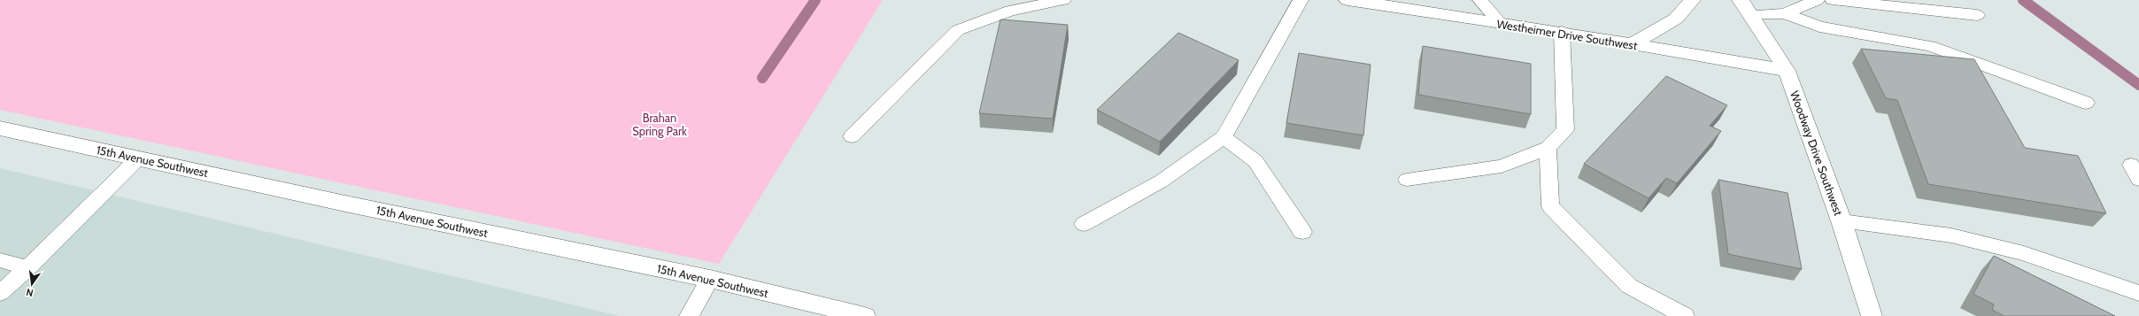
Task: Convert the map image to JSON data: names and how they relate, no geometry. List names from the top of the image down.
{
  "streets": {
    "street": ["Westheimer Drive Southwest", "Woodway Drive Southwest", "15th Avenue Southwest"]
  },
  "crossings": [
    ["Westheimer Drive Southwest", "Woodway Drive Southwest"]
  ],
  "parks": ["Brahan Spring Park"],
  "north": "bottom"
}
